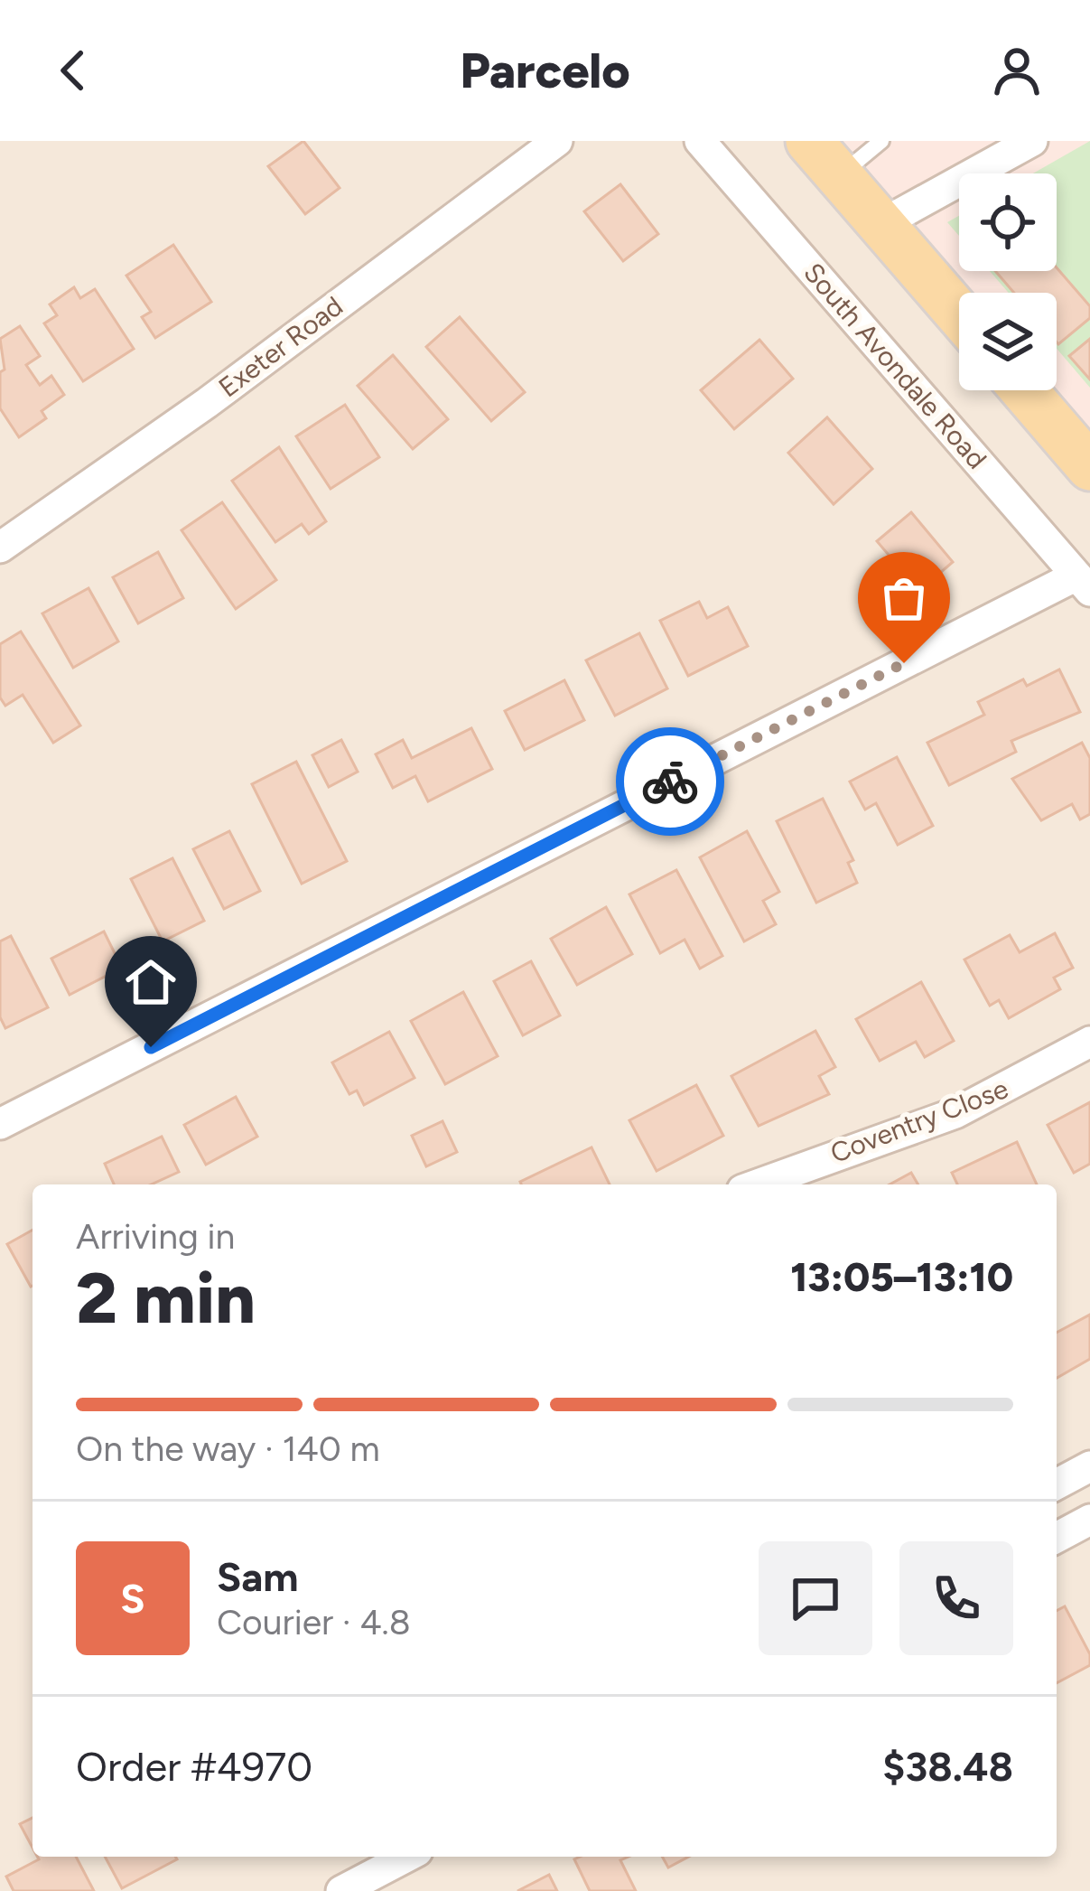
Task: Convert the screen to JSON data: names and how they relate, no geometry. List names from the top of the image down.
{
  "streets": {
    "street": ["Exeter Road", "South Avondale Road", "Coventry Close"]
  },
  "page": {
    "header": "Parcelo",
    "heading": ["2 min", "Arriving in", "13:05–13:10"],
    "panel": [
      "Sam",
      "Courier · 4.8",
      "Order #4970",
      "$38.48"
    ],
    "bar": "On the way · 140 m",
    "round": "S"
  }
}
